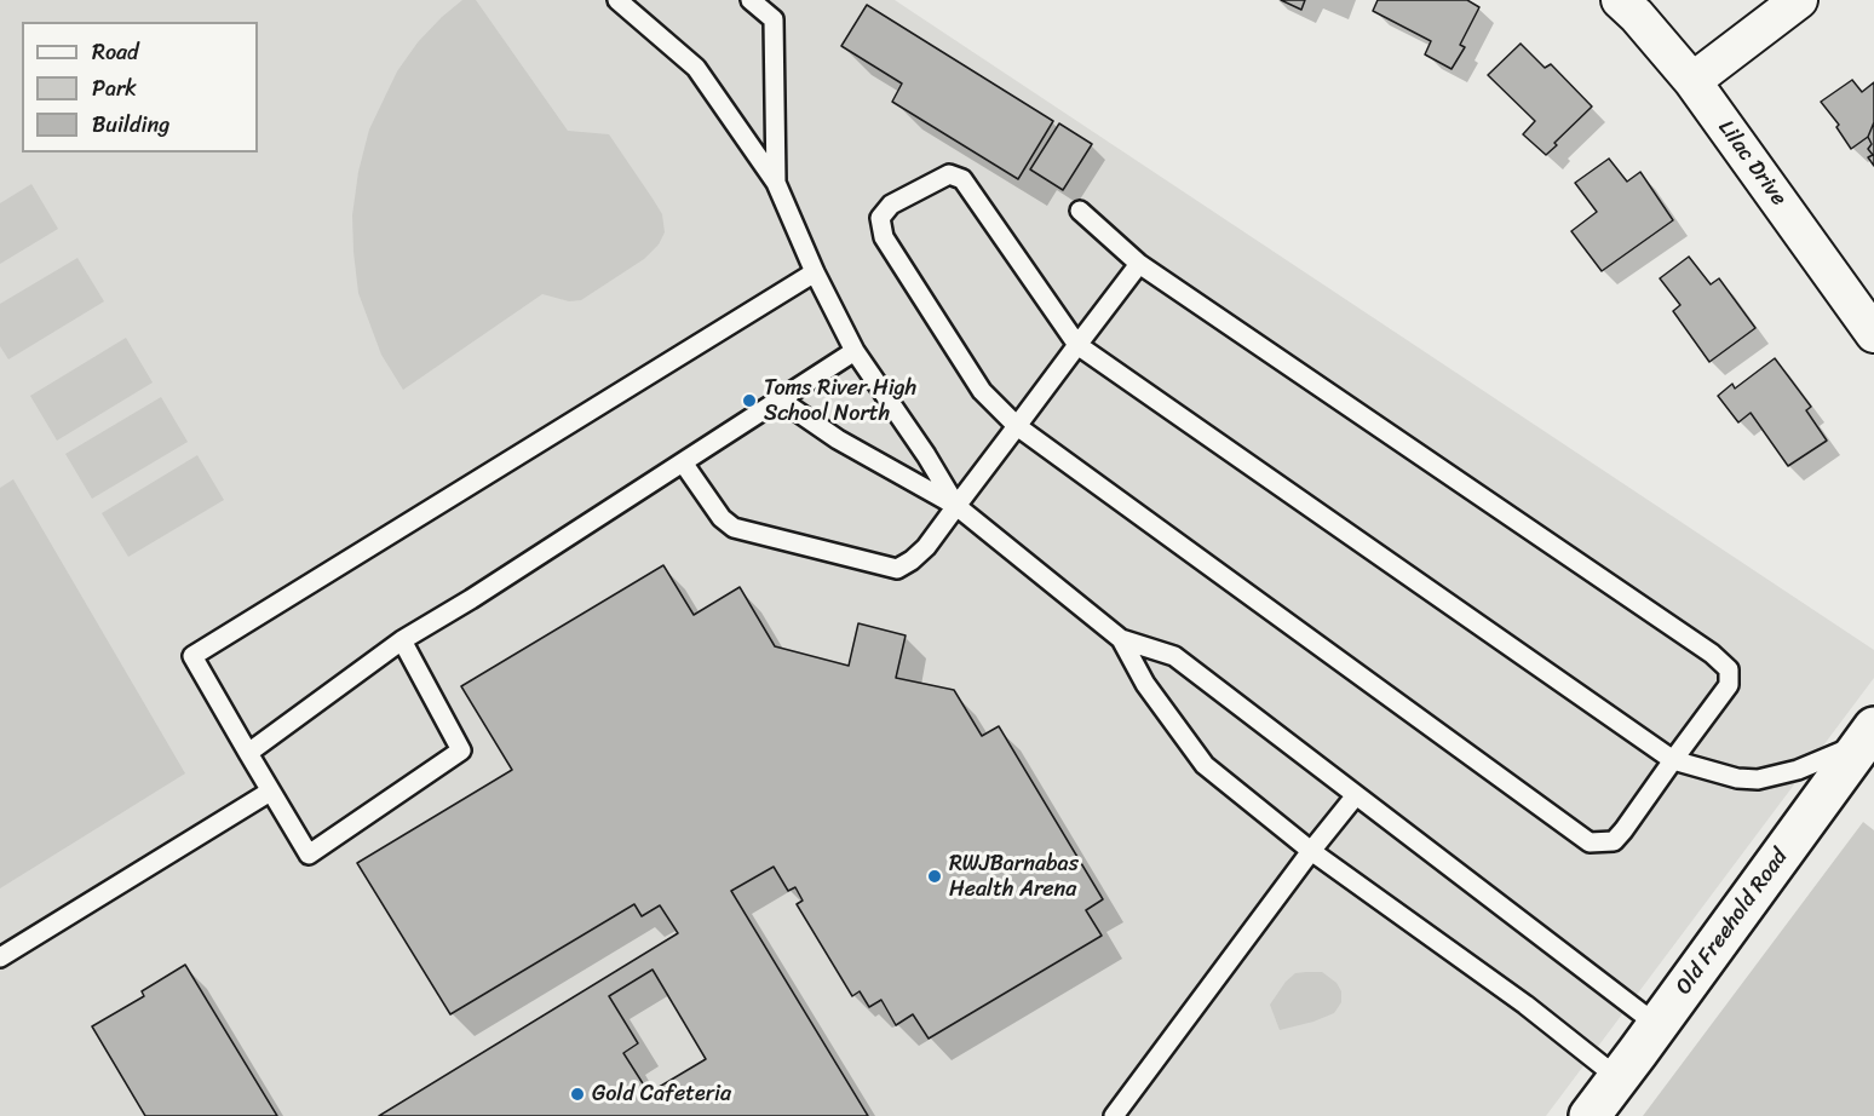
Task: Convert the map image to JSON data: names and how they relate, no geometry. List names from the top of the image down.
{
  "streets": {
    "main road": ["Old Freehold Road"],
    "street": ["Lilac Drive"]
  },
  "places": ["Toms River High School North", "RWJBarnabas Health Arena", "Gold Cafeteria"],
  "legend": ["Road", "Park", "Building"]
}
